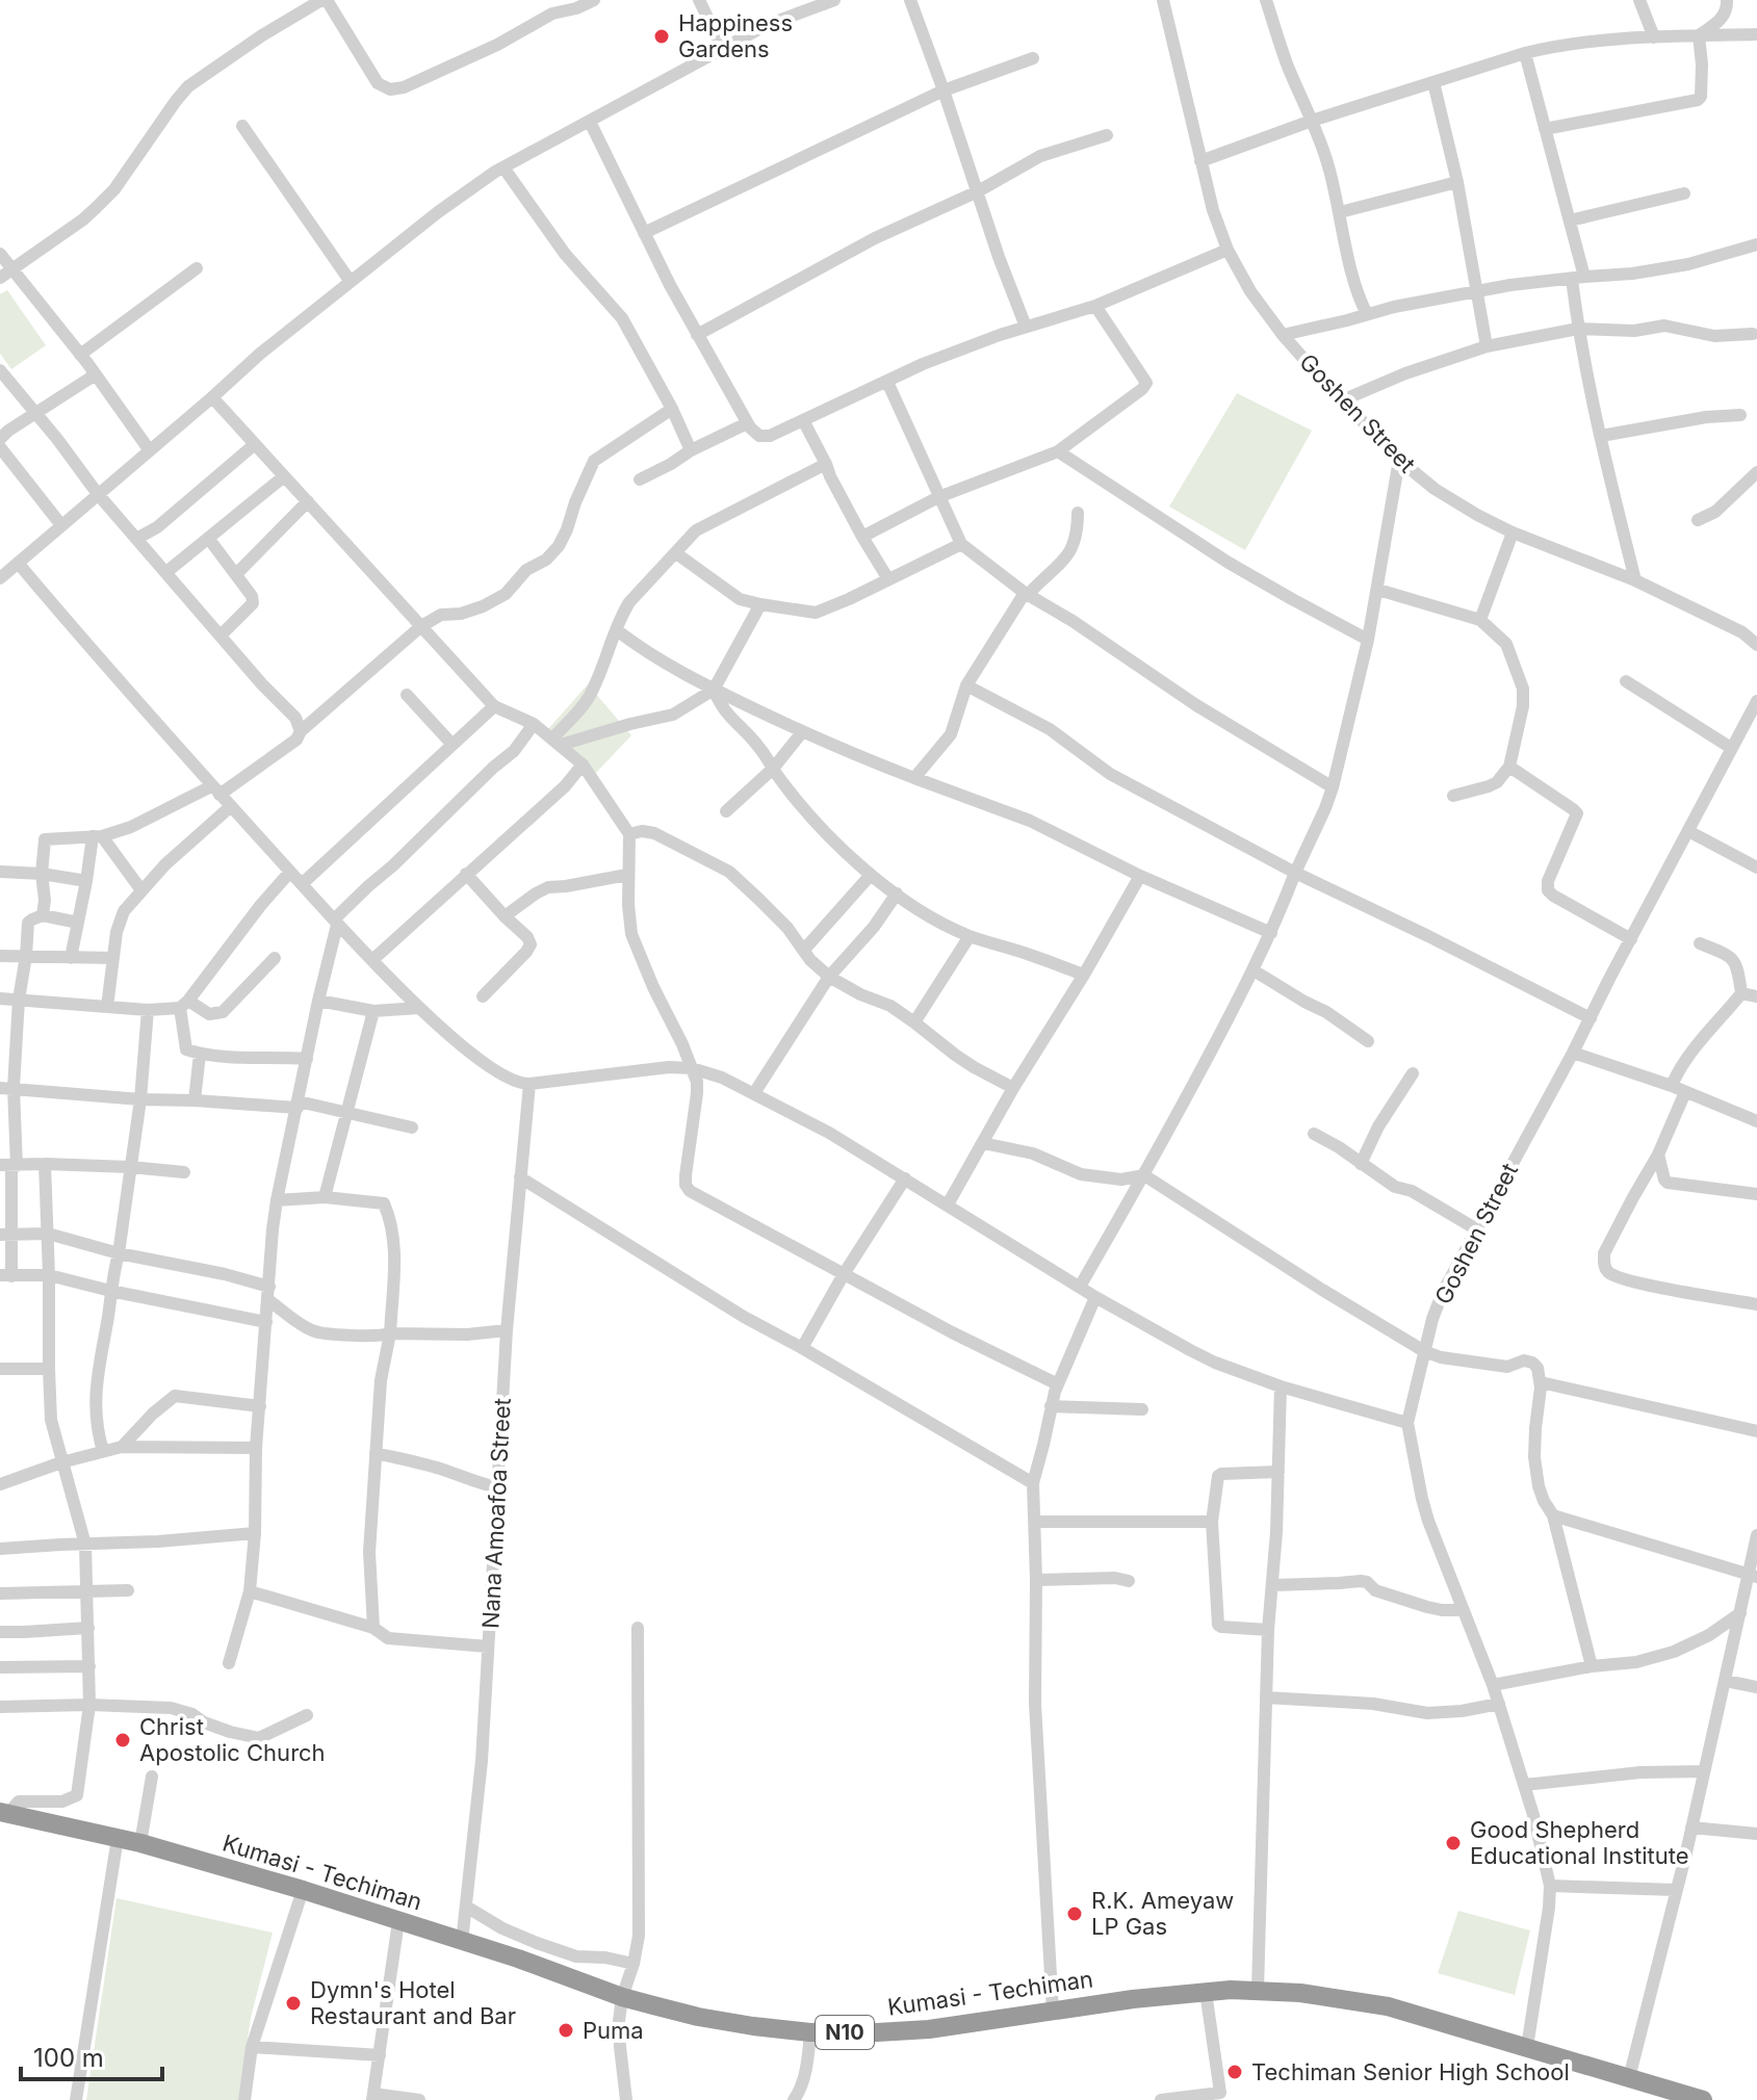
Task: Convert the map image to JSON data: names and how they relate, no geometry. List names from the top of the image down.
{
  "streets": {
    "highway": ["Kumasi - Techiman", "N10"],
    "street": ["Goshen Street", "Nana Amoafoa Street"]
  },
  "crossings": [
    ["Goshen Street", "Kumasi - Techiman"],
    ["Nana Amoafoa Street", "Kumasi - Techiman"]
  ],
  "places": [
    "Happiness Gardens",
    "Christ Apostolic Church",
    "Good Shepherd Educational Institute",
    "R.K. Ameyaw LP Gas",
    "Dymn's Hotel Restaurant and Bar",
    "Puma",
    "Techiman Senior High School"
  ],
  "scale_bar": "100 m"
}
